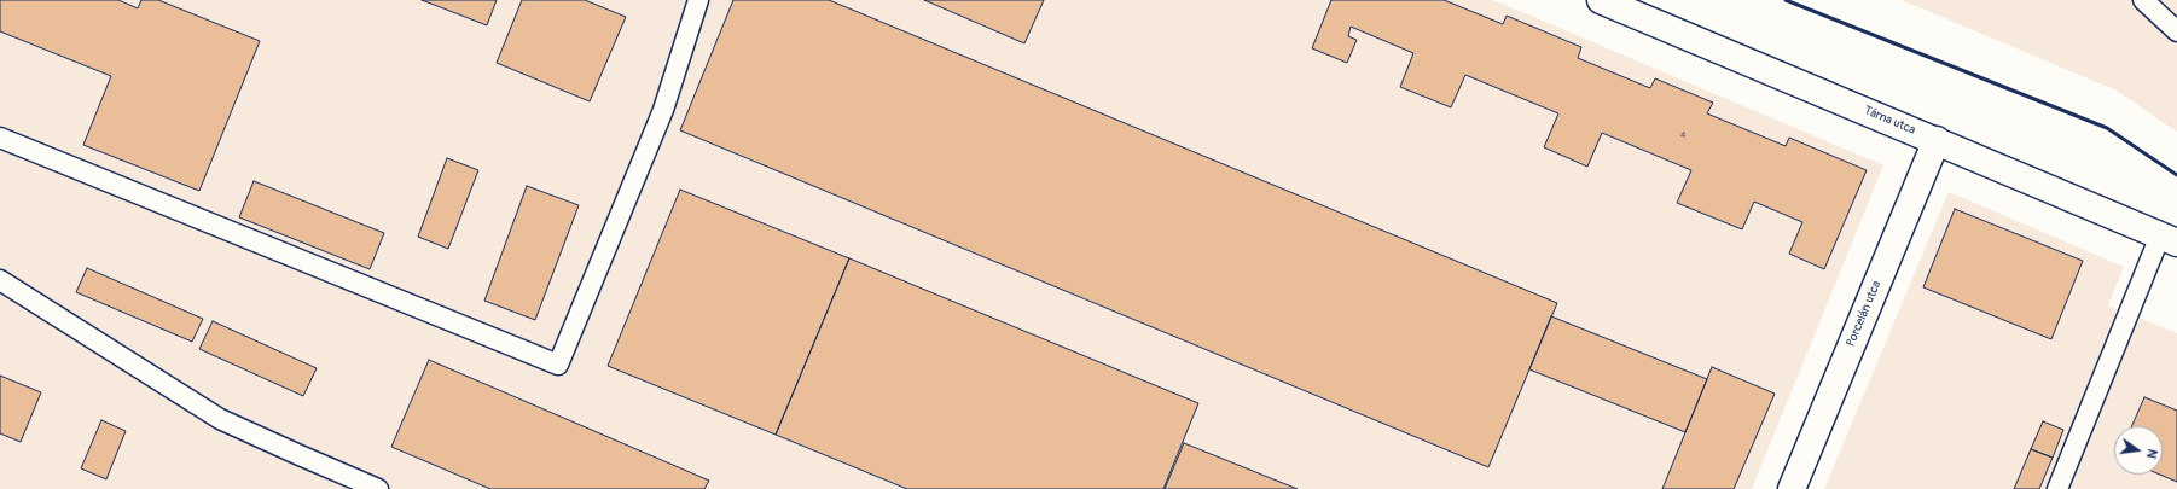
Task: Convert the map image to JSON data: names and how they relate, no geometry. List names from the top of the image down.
{
  "streets": {
    "street": ["Tárna utca", "Porcelán utca"]
  },
  "crossings": [
    ["Tárna utca", "Porcelán utca"]
  ],
  "house_numbers": ["4"],
  "north": "right"
}
